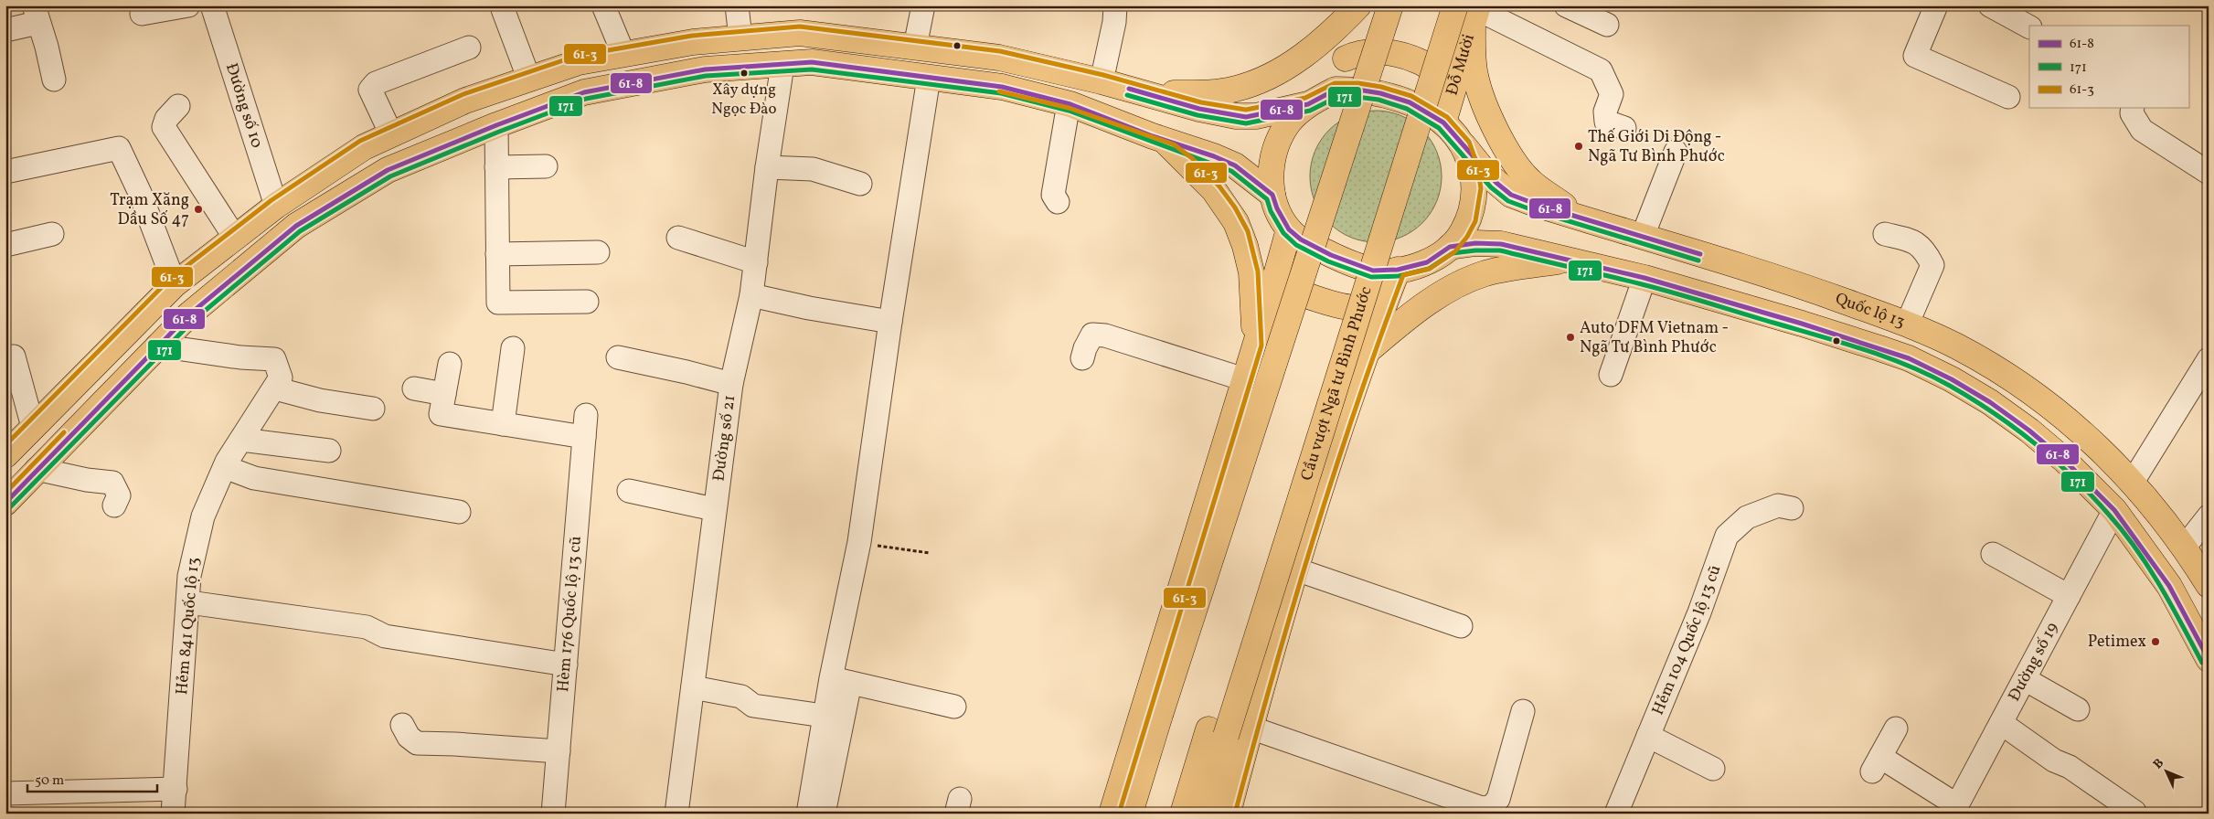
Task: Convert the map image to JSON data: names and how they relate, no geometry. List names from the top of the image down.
{
  "streets": {
    "highway": ["Đỗ Mười", "Quốc lộ 13", "Cầu vượt Ngã tư Bình Phước"],
    "street": [
      "Đường số 10",
      "Đường số 21",
      "Hèm 176 Quốc lộ 13 cũ",
      "Hẻm 841 Quốc lộ 13",
      "Hẻm 104 Quốc lộ 13 cũ",
      "Đường số 19"
    ]
  },
  "crossings": [
    ["Đỗ Mười", "Quốc lộ 13"],
    ["Đỗ Mười", "Cầu vượt Ngã tư Bình Phước"],
    ["Quốc lộ 13", "Đường số 19"]
  ],
  "places": [
    "Xây dựng Ngọc Đào",
    "Thế Giới Di Động - Ngã Tư Bình Phước",
    "Trạm Xăng Dầu Số 47",
    "Auto DFM Vietnam - Ngã Tư Bình Phước",
    "Petimex"
  ],
  "lines": ["transit line 61-3", "transit line 61-8", "transit line 171"],
  "legend": ["61-8", "171", "61-3"],
  "scale_bar": "50 m",
  "north": "top left"
}
